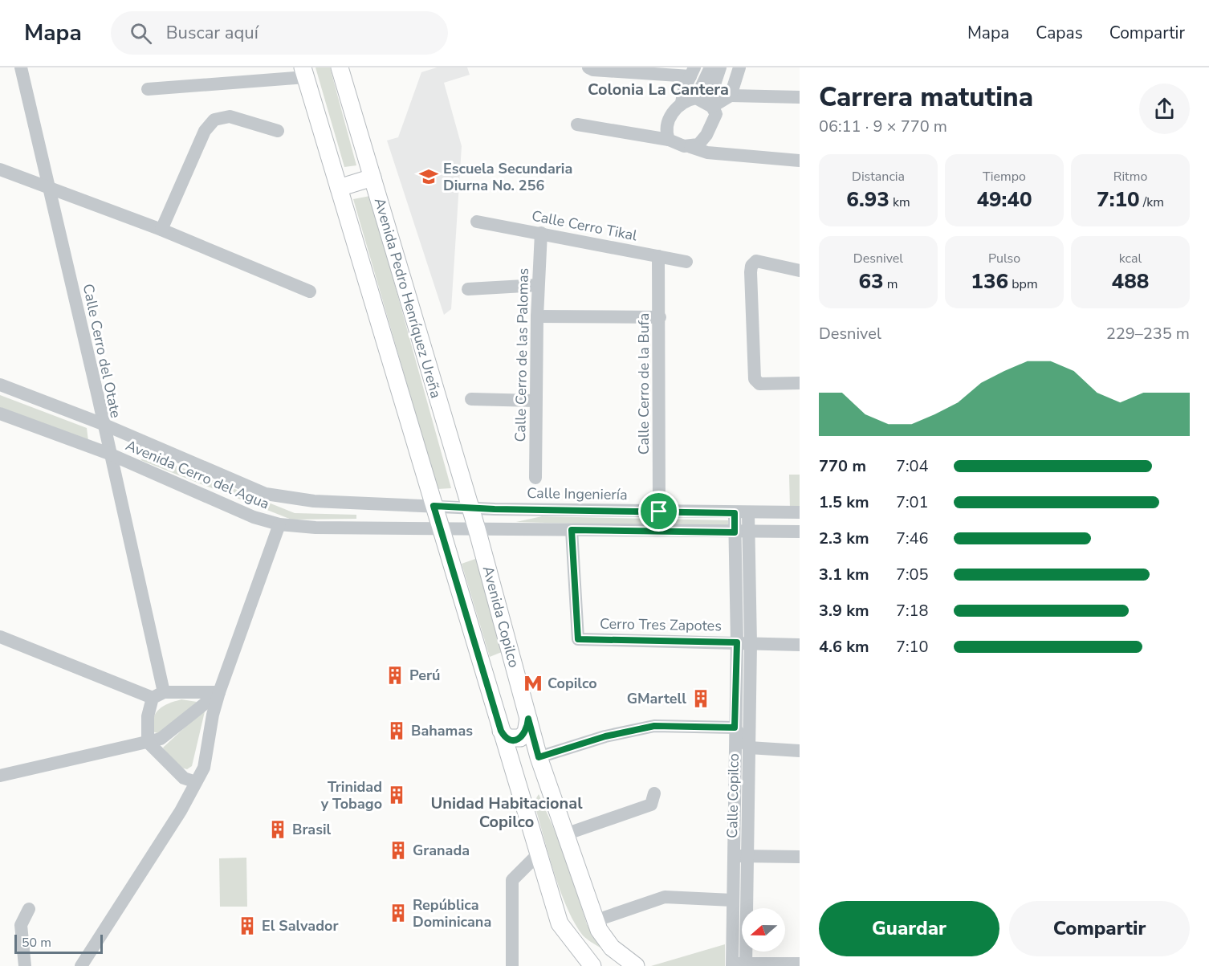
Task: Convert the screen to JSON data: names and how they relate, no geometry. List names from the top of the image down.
{
  "streets": {
    "main road": ["Avenida Pedro Henríquez Ureña", "Avenida Copilco"],
    "street": [
      "Calle Cerro Tikal",
      "Calle Cerro del Otate",
      "Calle Cerro de las Palomas",
      "Calle Cerro de la Bufa",
      "Avenida Cerro del Agua",
      "Calle Ingeniería",
      "Cerro Tres Zapotes",
      "Calle Copilco"
    ]
  },
  "crossings": [
    ["Calle Cerro Tikal", "Calle Cerro de las Palomas"],
    ["Calle Cerro Tikal", "Calle Cerro de la Bufa"],
    ["Avenida Pedro Henríquez Ureña", "Avenida Cerro del Agua"],
    ["Avenida Pedro Henríquez Ureña", "Calle Ingeniería"],
    ["Avenida Pedro Henríquez Ureña", "Avenida Copilco"],
    ["Calle Cerro del Otate", "Avenida Cerro del Agua"],
    ["Calle Cerro de la Bufa", "Calle Ingeniería"],
    ["Avenida Cerro del Agua", "Calle Ingeniería"],
    ["Avenida Cerro del Agua", "Avenida Copilco"],
    ["Calle Ingeniería", "Calle Copilco"],
    ["Cerro Tres Zapotes", "Calle Copilco"]
  ],
  "districts": ["Colonia La Cantera", "Unidad Habitacional Copilco"],
  "places": {
    "school or university": ["Escuela Secundaria Diurna No. 256"],
    "building": [
      "Perú",
      "GMartell",
      "Bahamas",
      "Trinidad y Tobago",
      "Brasil",
      "Granada",
      "República Dominicana",
      "El Salvador"
    ],
    "metro station": ["Copilco"]
  },
  "scale_bar": "50 m",
  "north": "left",
  "page": {
    "header": "Mapa",
    "search": "Buscar aquí",
    "nav": ["Mapa", "Capas", "Compartir"],
    "heading": ["Carrera matutina", "06:11 · 9 × 770 m"],
    "stats": [
      ["Distancia", "6.93 km"],
      ["Tiempo", "49:40"],
      ["Ritmo", "7:10 /km"],
      ["Desnivel", "63 m"],
      ["Pulso", "136 bpm"],
      ["kcal", "488"]
    ],
    "chart": ["Desnivel", "229–235 m"],
    "list": [
      {
        "name": "770 m",
        "note": "7:04"
      },
      {
        "name": "1.5 km",
        "note": "7:01"
      },
      {
        "name": "2.3 km",
        "note": "7:46"
      },
      {
        "name": "3.1 km",
        "note": "7:05"
      },
      {
        "name": "3.9 km",
        "note": "7:18"
      },
      {
        "name": "4.6 km",
        "note": "7:10"
      }
    ],
    "buttons": ["Guardar", "Compartir"],
    "scale": "50 m"
  }
}
